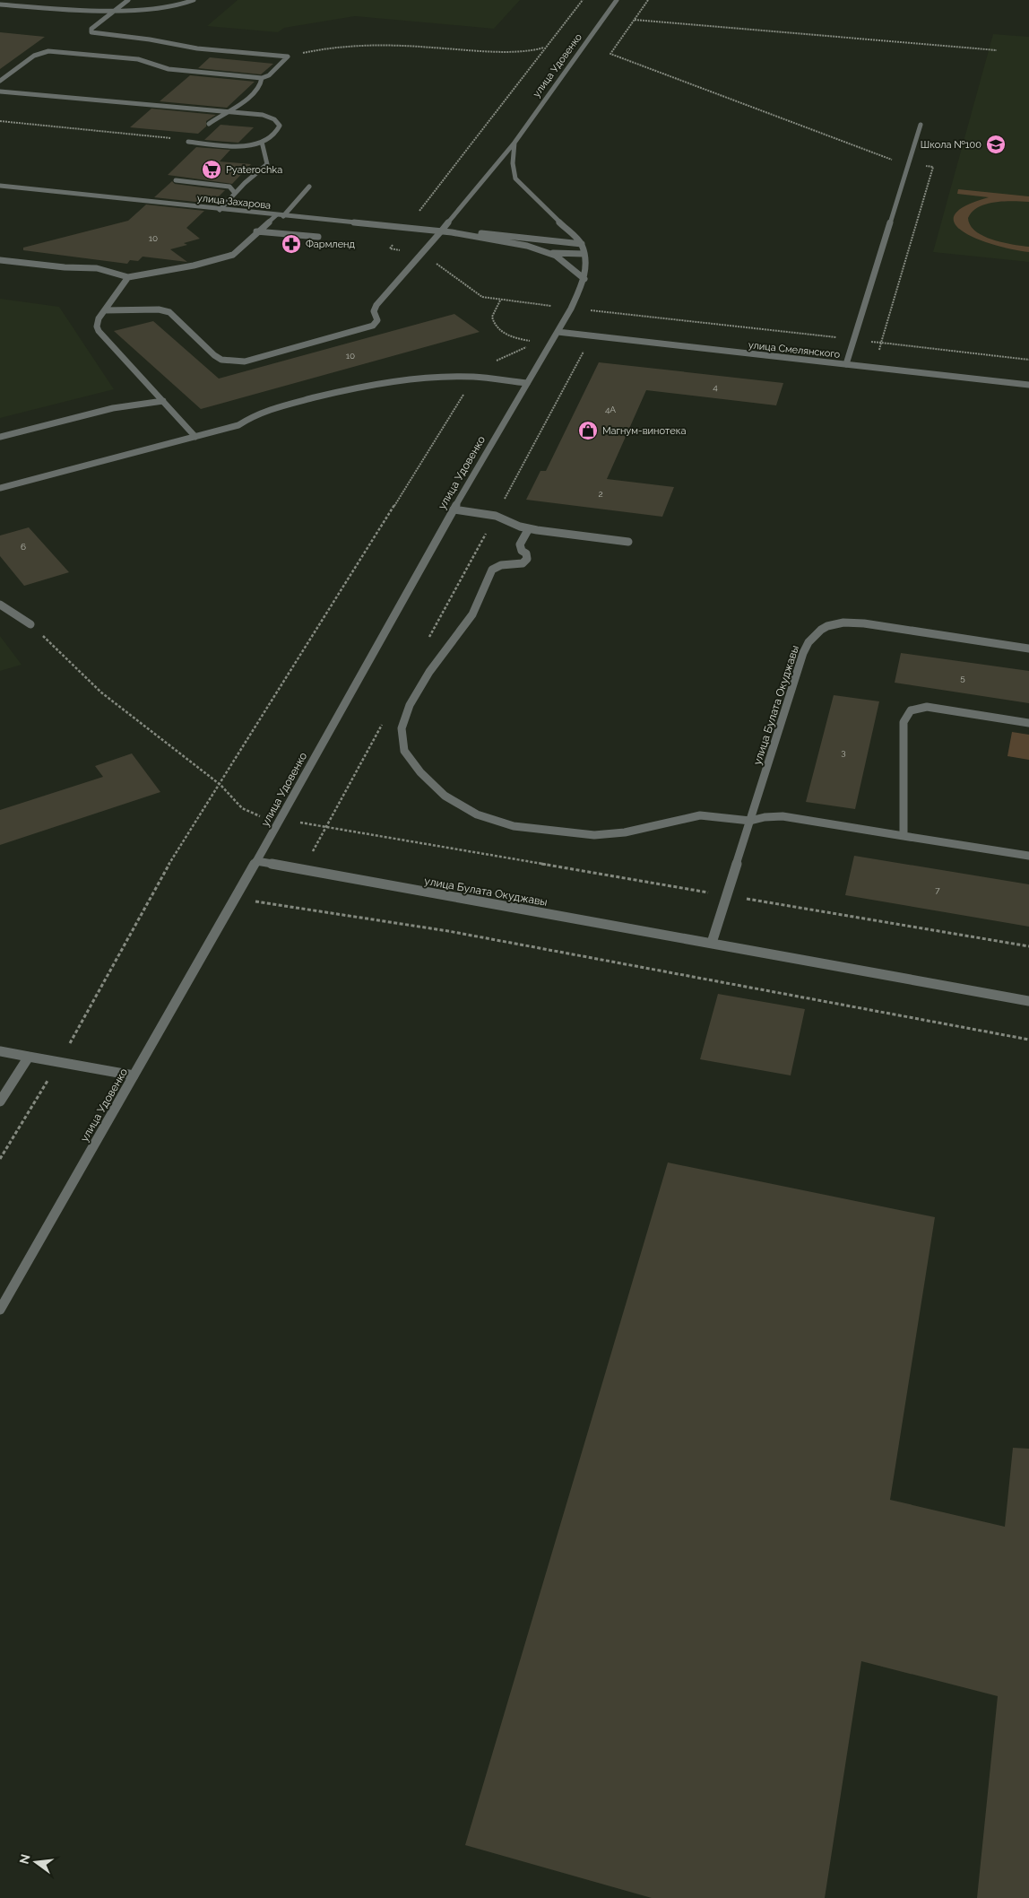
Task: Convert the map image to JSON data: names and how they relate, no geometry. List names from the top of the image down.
{
  "streets": {
    "street": [
      "улица Удовенко",
      "улица Захарова",
      "улица Смелянского",
      "улица Булата Окуджавы"
    ]
  },
  "crossings": [
    ["улица Удовенко", "улица Захарова"],
    ["улица Удовенко", "улица Смелянского"],
    ["улица Удовенко", "улица Булата Окуджавы"]
  ],
  "places": {
    "school or university": ["Школа №100"],
    "supermarket": ["Pyaterochka"],
    "pharmacy": ["Фармленд"],
    "shop": ["Магнум-винотека"]
  },
  "house_numbers": [
    "10",
    "10",
    "4",
    "4А",
    "2",
    "6",
    "5",
    "3",
    "7"
  ],
  "north": "left"
}
